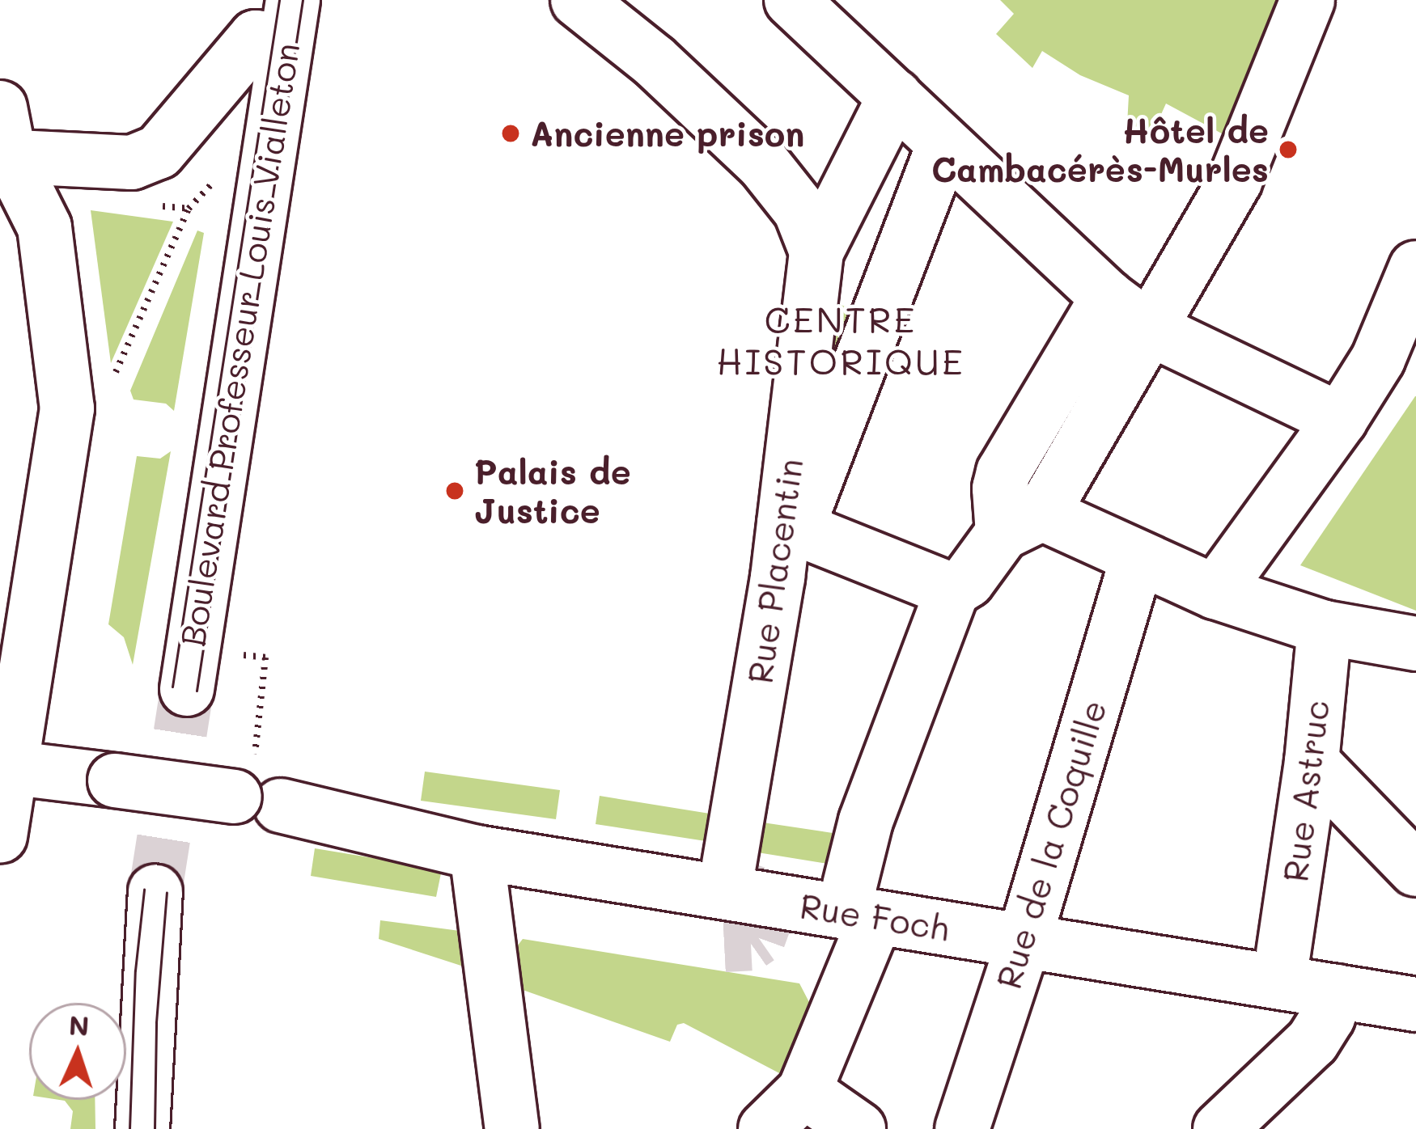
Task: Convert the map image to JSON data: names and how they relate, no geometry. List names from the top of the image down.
{
  "streets": {
    "street": [
      "Boulevard Professeur Louis Vialleton",
      "Rue Placentin",
      "Rue Astruc",
      "Rue de la Coquille",
      "Rue Foch"
    ]
  },
  "crossings": [
    ["Rue Placentin", "Rue Foch"],
    ["Rue Astruc", "Rue Foch"],
    ["Rue de la Coquille", "Rue Foch"]
  ],
  "districts": ["CENTRE HISTORIQUE"],
  "places": ["Ancienne prison", "Hôtel de Cambacérès-Murles", "Palais de Justice"],
  "north": "top"
}
